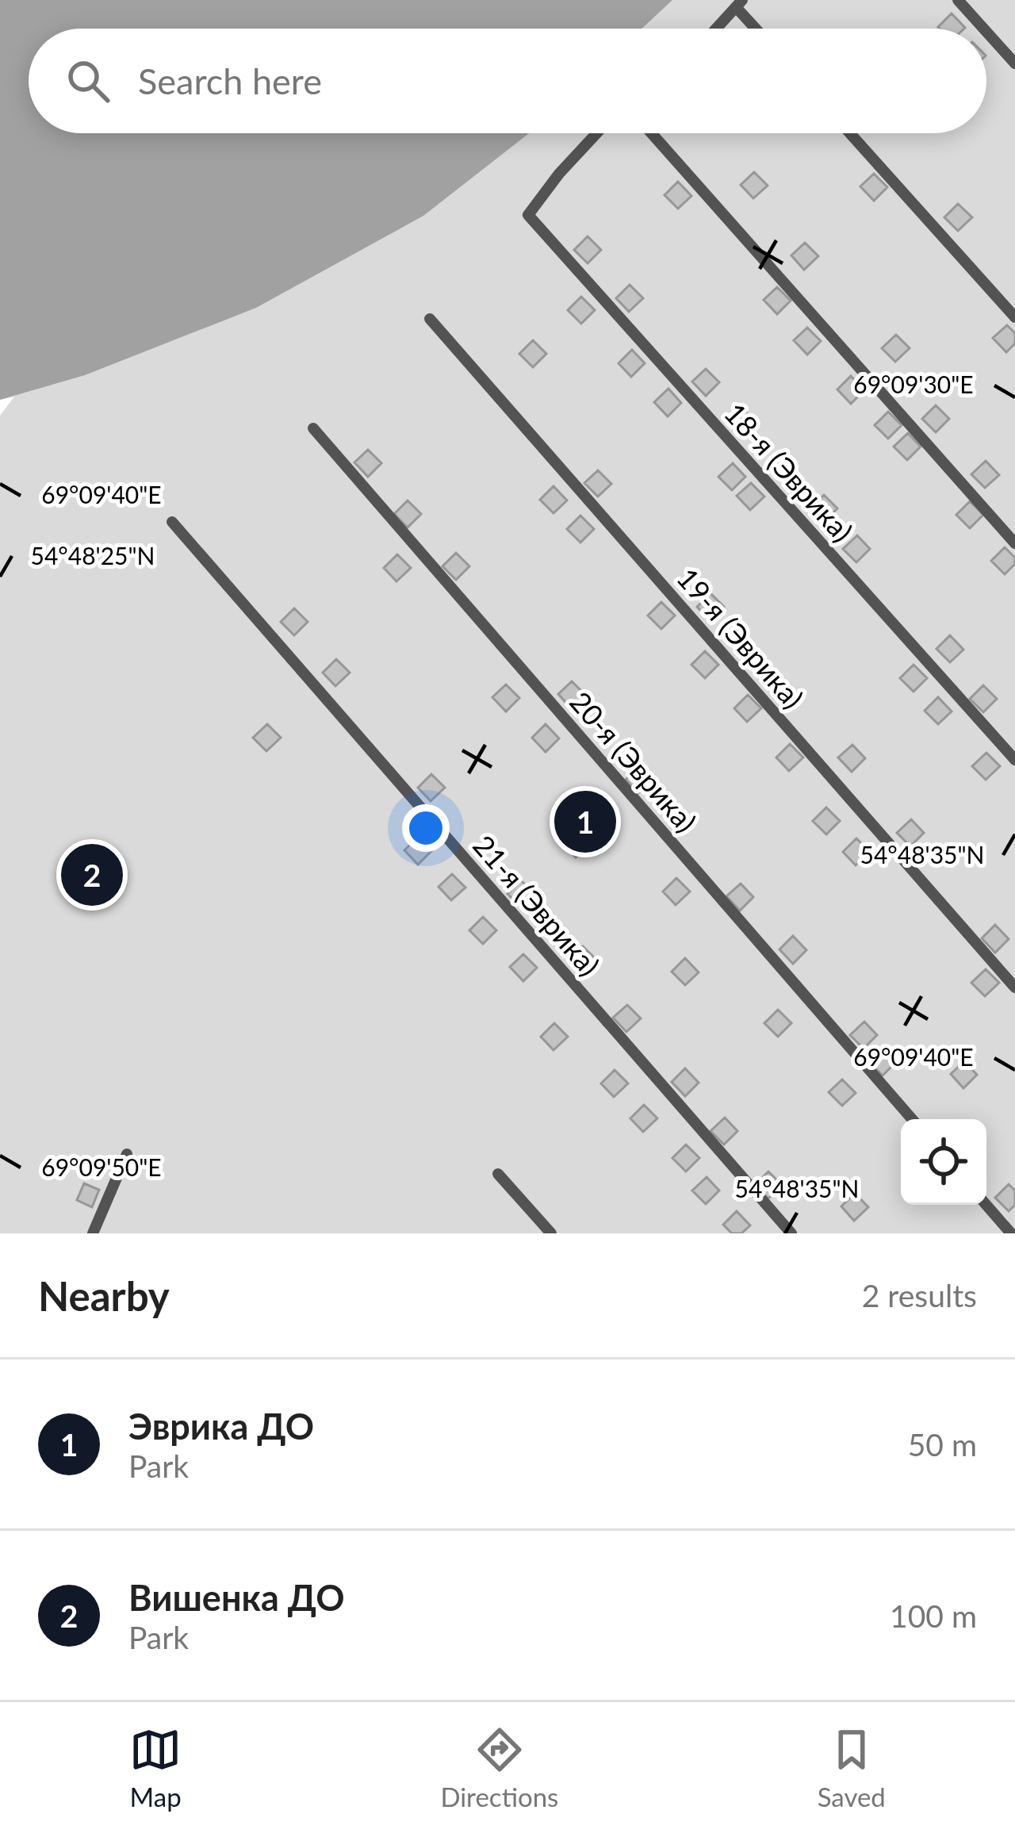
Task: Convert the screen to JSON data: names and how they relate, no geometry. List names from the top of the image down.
{
  "streets": {
    "lane": [
      "18-я (Эврика)",
      "19-я (Эврика)",
      "20-я (Эврика)",
      "21-я (Эврика)"
    ]
  },
  "page": {
    "search": "Search here",
    "pins": ["1", "2"],
    "heading": ["Nearby", "2 results"],
    "list": [
      {
        "mark": "1",
        "name": "Эврика ДО",
        "note": "Park",
        "value": "50 m"
      },
      {
        "mark": "2",
        "name": "Вишенка ДО",
        "note": "Park",
        "value": "100 m"
      }
    ],
    "nav": ["Map", "Directions", "Saved"]
  },
  "coordinates": [
    "69°09'30\"E",
    "69°09'40\"E",
    "54°48'25\"N",
    "54°48'35\"N",
    "69°09'50\"E"
  ]
}
